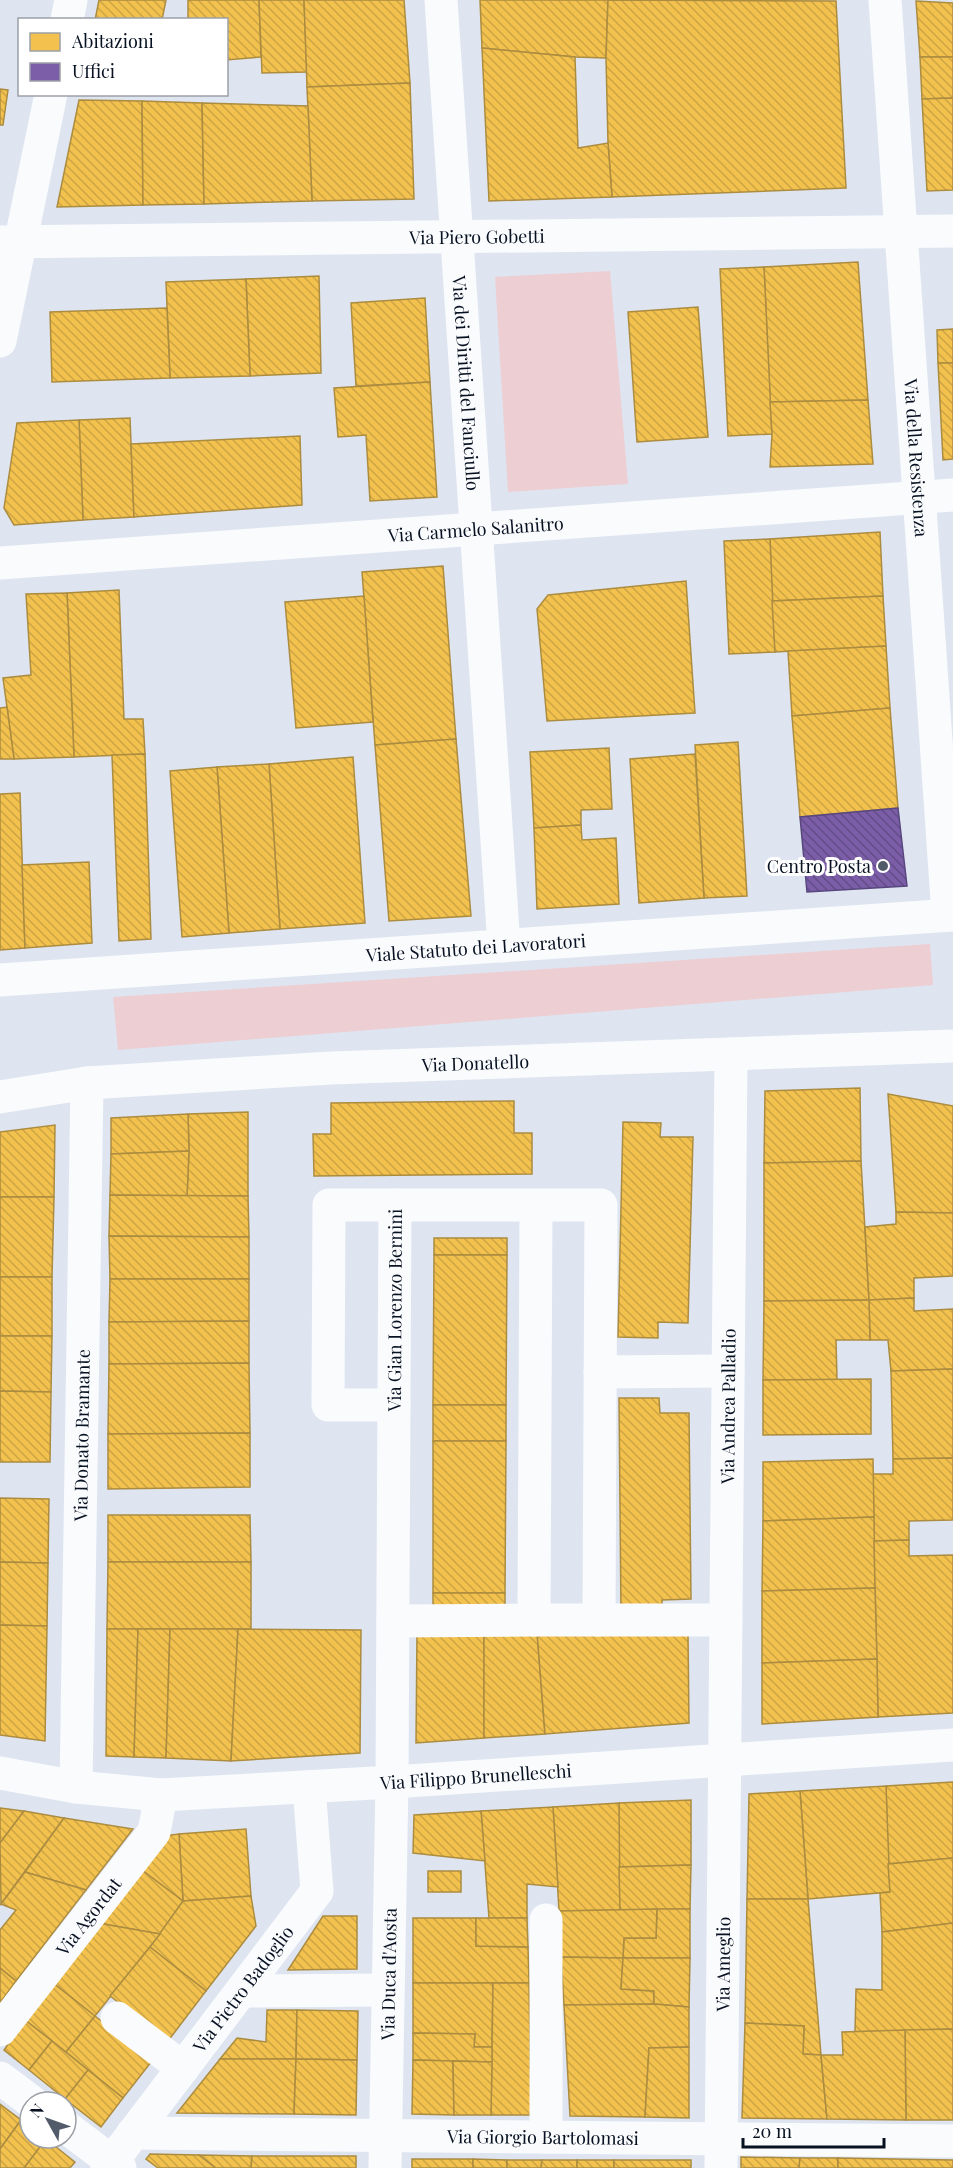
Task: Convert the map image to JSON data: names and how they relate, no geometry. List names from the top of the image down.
{
  "streets": {
    "street": [
      "Via Piero Gobetti",
      "Via dei Diritti del Fanciullo",
      "Via della Resistenza",
      "Via Carmelo Salanitro",
      "Viale Statuto dei Lavoratori",
      "Via Donatello",
      "Via Gian Lorenzo Bernini",
      "Via Andrea Palladio",
      "Via Donato Bramante",
      "Via Filippo Brunelleschi",
      "Via Agordat",
      "Via Ameglio",
      "Via Duca d'Aosta",
      "Via Pietro Badoglio",
      "Via Giorgio Bartolomasi"
    ]
  },
  "crossings": [
    ["Via Piero Gobetti", "Via dei Diritti del Fanciullo"],
    ["Via Piero Gobetti", "Via della Resistenza"],
    ["Via dei Diritti del Fanciullo", "Via Carmelo Salanitro"],
    ["Via dei Diritti del Fanciullo", "Viale Statuto dei Lavoratori"],
    ["Via della Resistenza", "Via Carmelo Salanitro"],
    ["Via della Resistenza", "Viale Statuto dei Lavoratori"],
    ["Via Donatello", "Via Andrea Palladio"],
    ["Via Donatello", "Via Donato Bramante"],
    ["Via Gian Lorenzo Bernini", "Via Filippo Brunelleschi"],
    ["Via Gian Lorenzo Bernini", "Via Duca d'Aosta"],
    ["Via Andrea Palladio", "Via Filippo Brunelleschi"],
    ["Via Andrea Palladio", "Via Ameglio"],
    ["Via Donato Bramante", "Via Filippo Brunelleschi"],
    ["Via Filippo Brunelleschi", "Via Agordat"],
    ["Via Filippo Brunelleschi", "Via Ameglio"],
    ["Via Filippo Brunelleschi", "Via Duca d'Aosta"],
    ["Via Filippo Brunelleschi", "Via Pietro Badoglio"],
    ["Via Ameglio", "Via Giorgio Bartolomasi"],
    ["Via Duca d'Aosta", "Via Giorgio Bartolomasi"],
    ["Via Pietro Badoglio", "Via Giorgio Bartolomasi"]
  ],
  "places": ["Centro Posta"],
  "legend": ["Abitazioni", "Uffici"],
  "scale_bar": "20 m",
  "north": "top left"
}
